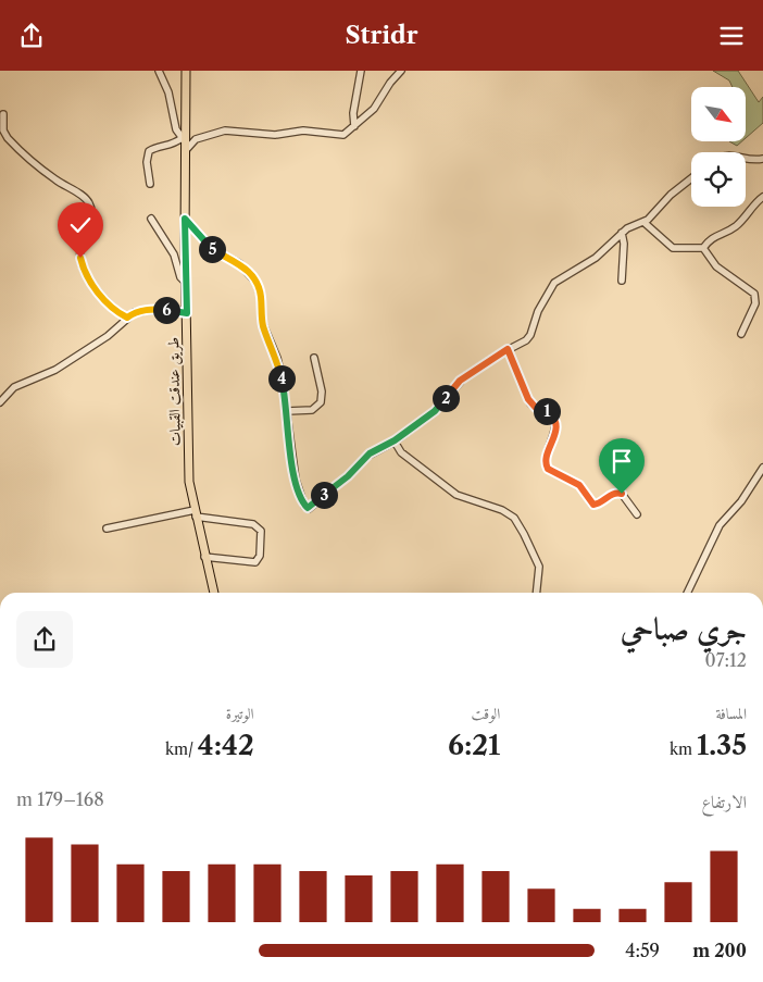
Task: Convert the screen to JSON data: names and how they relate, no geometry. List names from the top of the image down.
{
  "streets": {
    "main road": ["طريق عندقت القبيات"]
  },
  "north": "bottom right",
  "page": {
    "header": "Stridr",
    "pins": [
      "5",
      "6",
      "4",
      "2",
      "1",
      "3"
    ],
    "heading": ["جري صباحي", "07:12"],
    "stats": [
      ["المسافة", "1.35 km"],
      ["الوقت", "6:21"],
      ["الوتيرة", "4:42 /km"]
    ],
    "chart": ["الارتفاع", "168–179 m"],
    "list": [
      {
        "name": "200 m",
        "note": "4:59"
      }
    ]
  }
}
